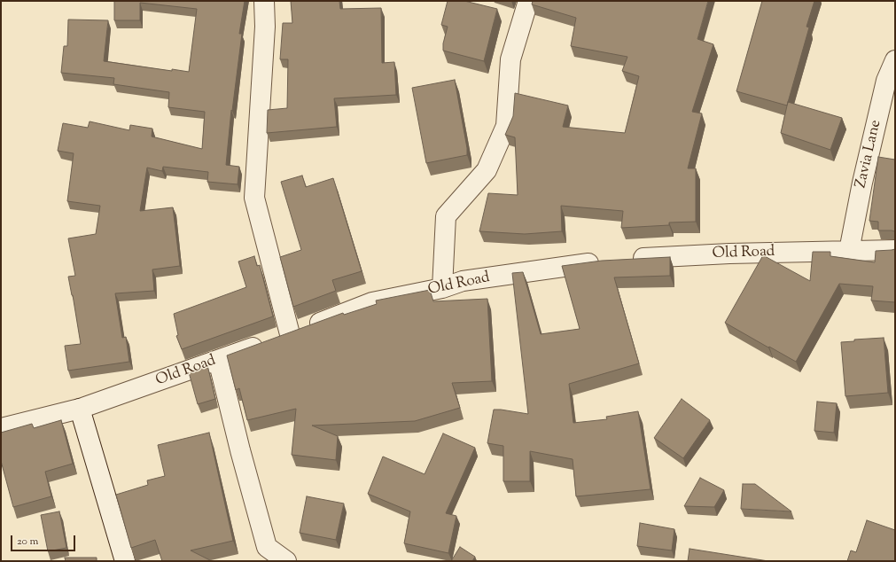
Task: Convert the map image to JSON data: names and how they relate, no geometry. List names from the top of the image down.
{
  "streets": {
    "street": ["Zavia Lane", "Old Road"]
  },
  "crossings": [
    ["Zavia Lane", "Old Road"]
  ],
  "scale_bar": "20 m"
}
